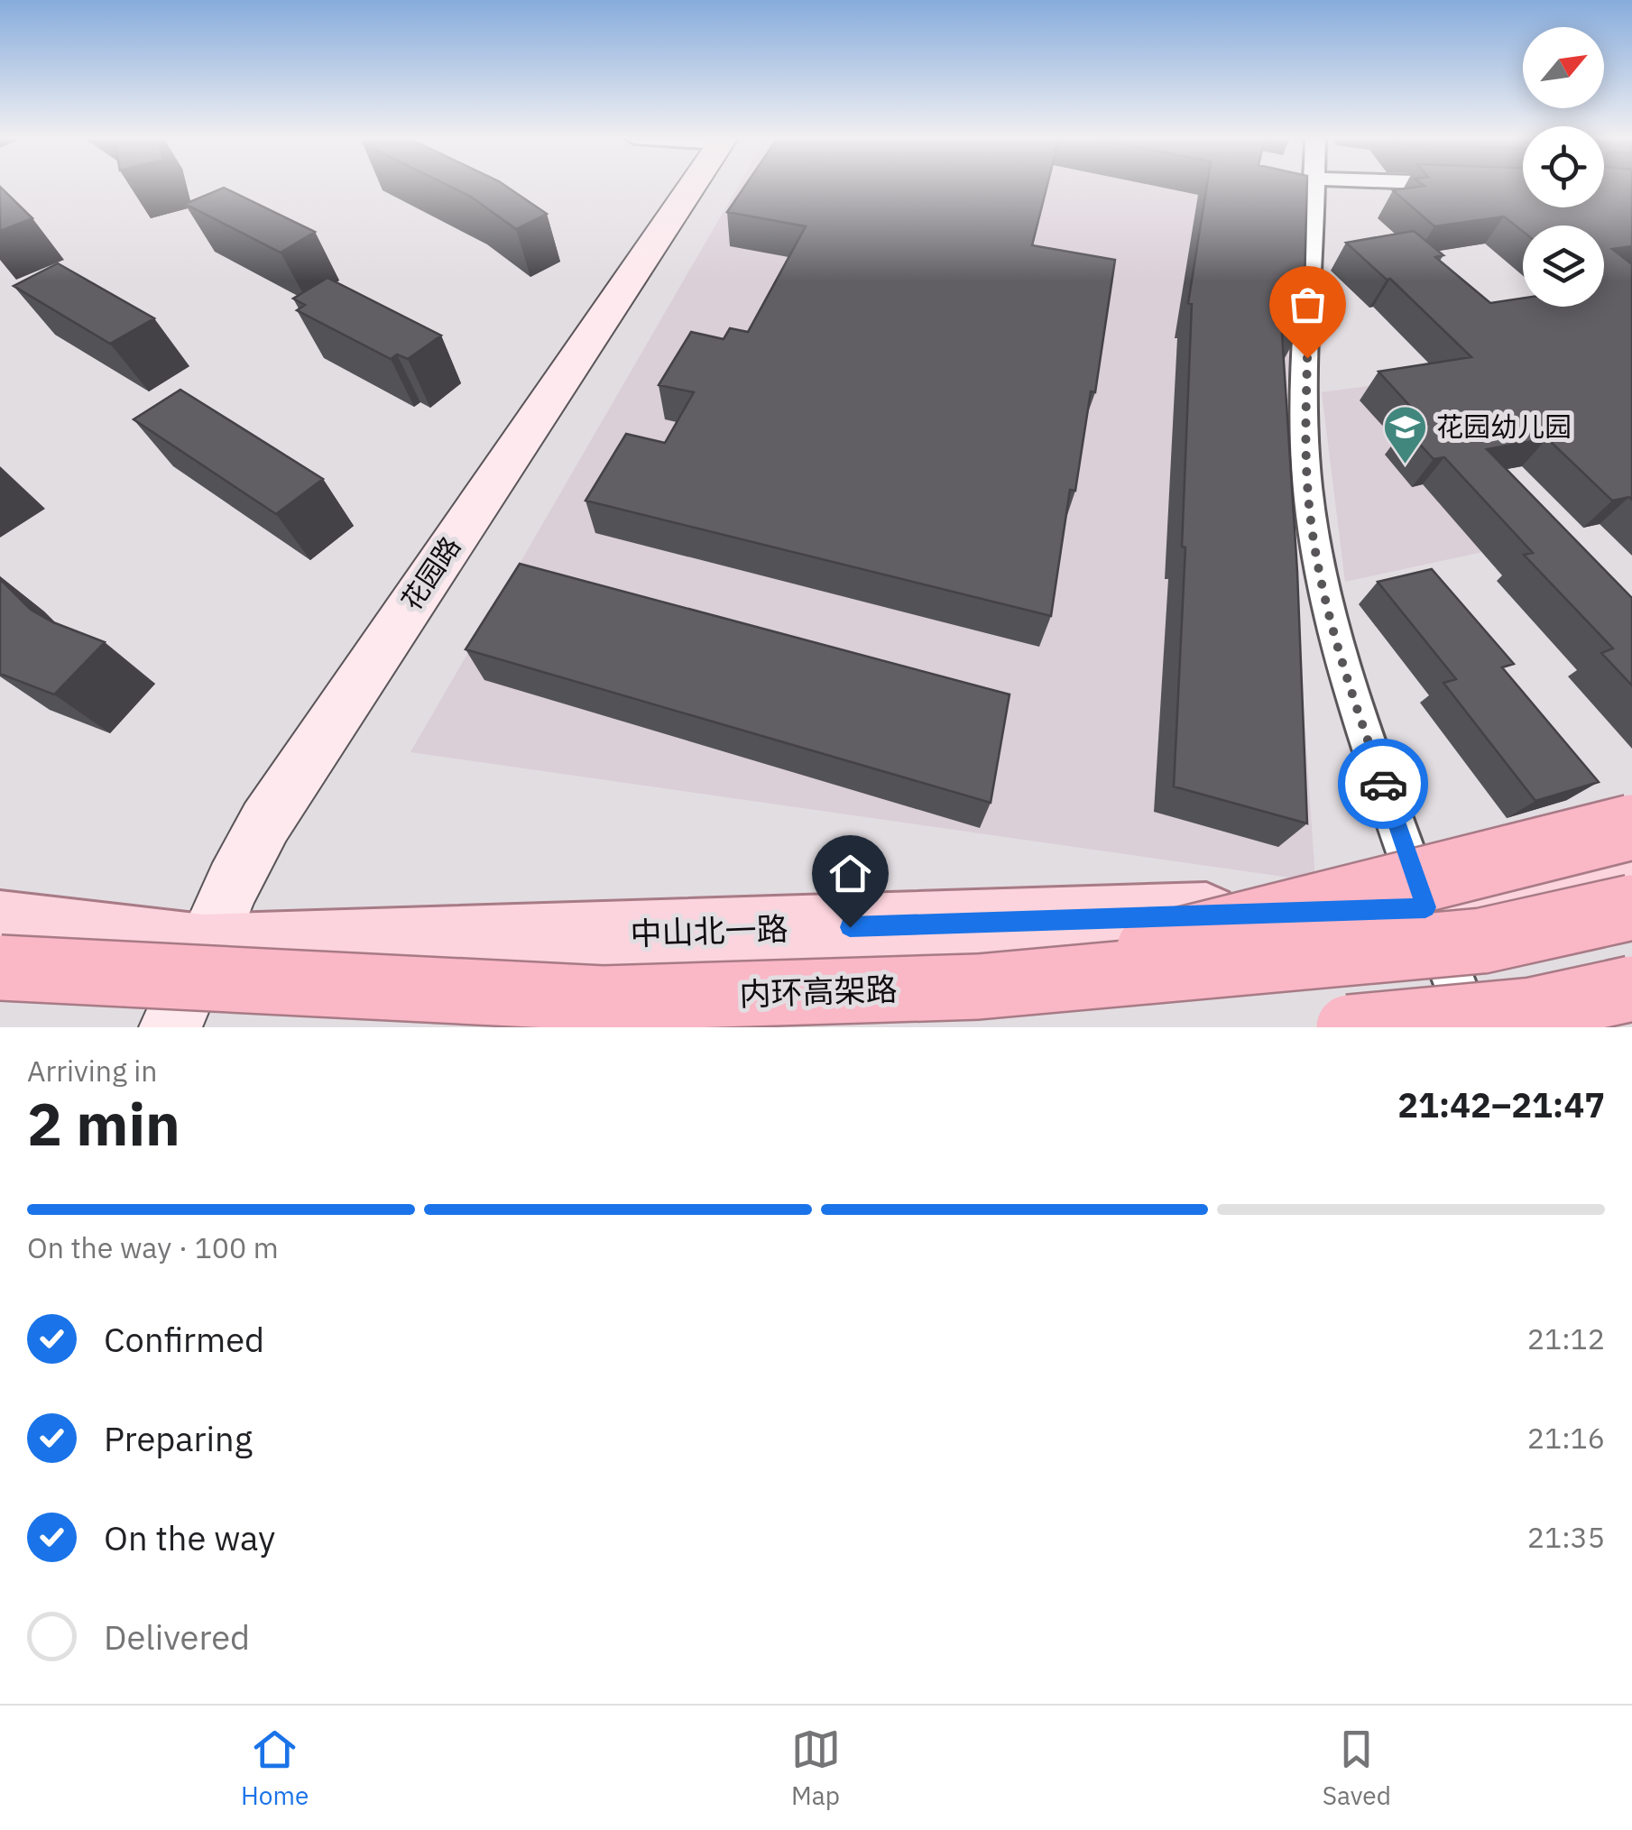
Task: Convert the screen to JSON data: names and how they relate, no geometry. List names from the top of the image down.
{
  "streets": {
    "highway": ["内环高架路"],
    "main road": ["花园路", "中山北一路"]
  },
  "crossings": [
    ["花园路", "中山北一路"]
  ],
  "places": {
    "school or university": ["花园幼儿园"]
  },
  "north": "top right",
  "page": {
    "heading": ["2 min", "Arriving in", "21:42–21:47"],
    "bar": "On the way · 100 m",
    "list": [
      ["Confirmed", "21:12"],
      ["Preparing", "21:16"],
      ["On the way", "21:35"],
      "Delivered"
    ],
    "tabs": ["Home", "Map", "Saved"]
  }
}
